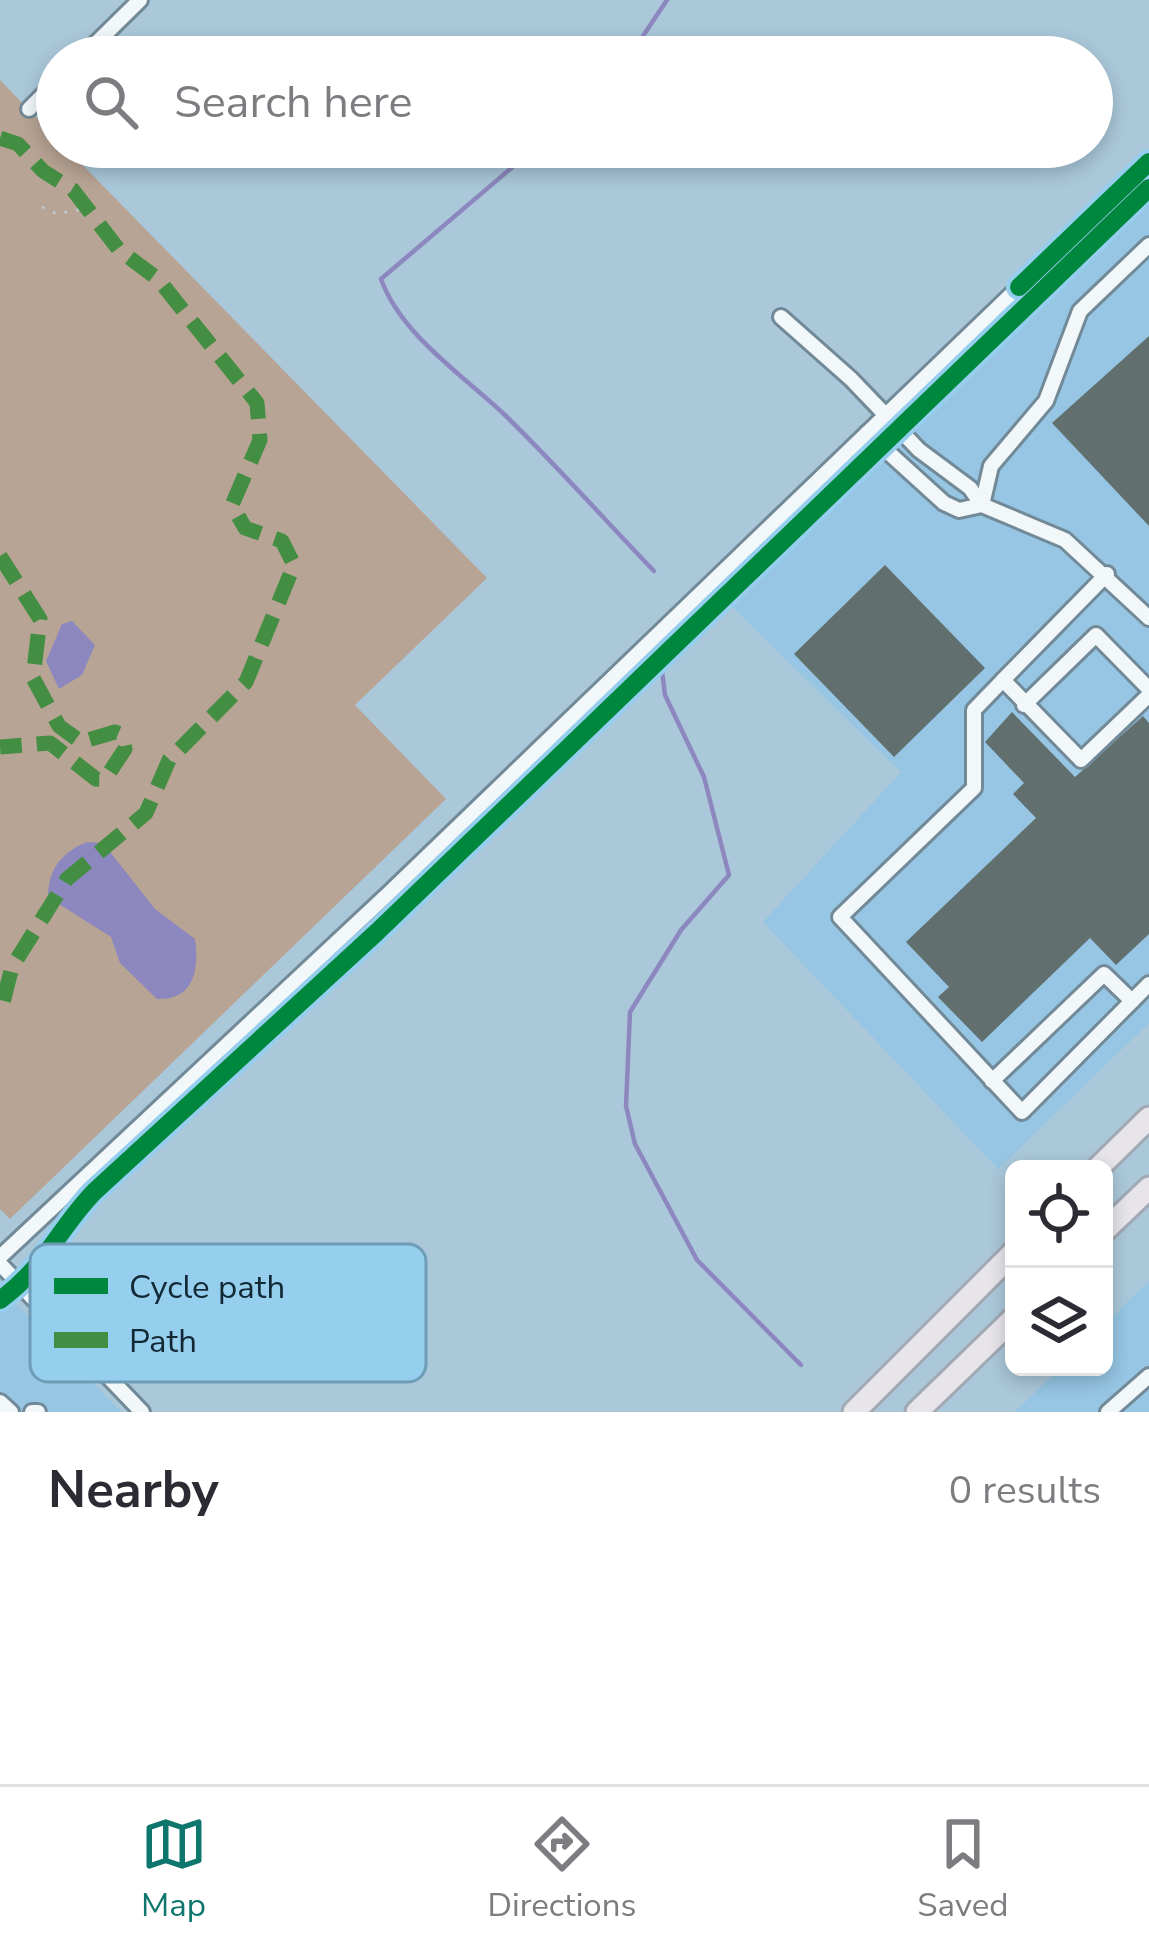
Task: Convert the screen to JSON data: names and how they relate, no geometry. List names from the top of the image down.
{
  "legend": ["Cycle path", "Path"],
  "page": {
    "search": "Search here",
    "heading": ["Nearby", "0 results"],
    "nav": ["Map", "Directions", "Saved"]
  }
}
